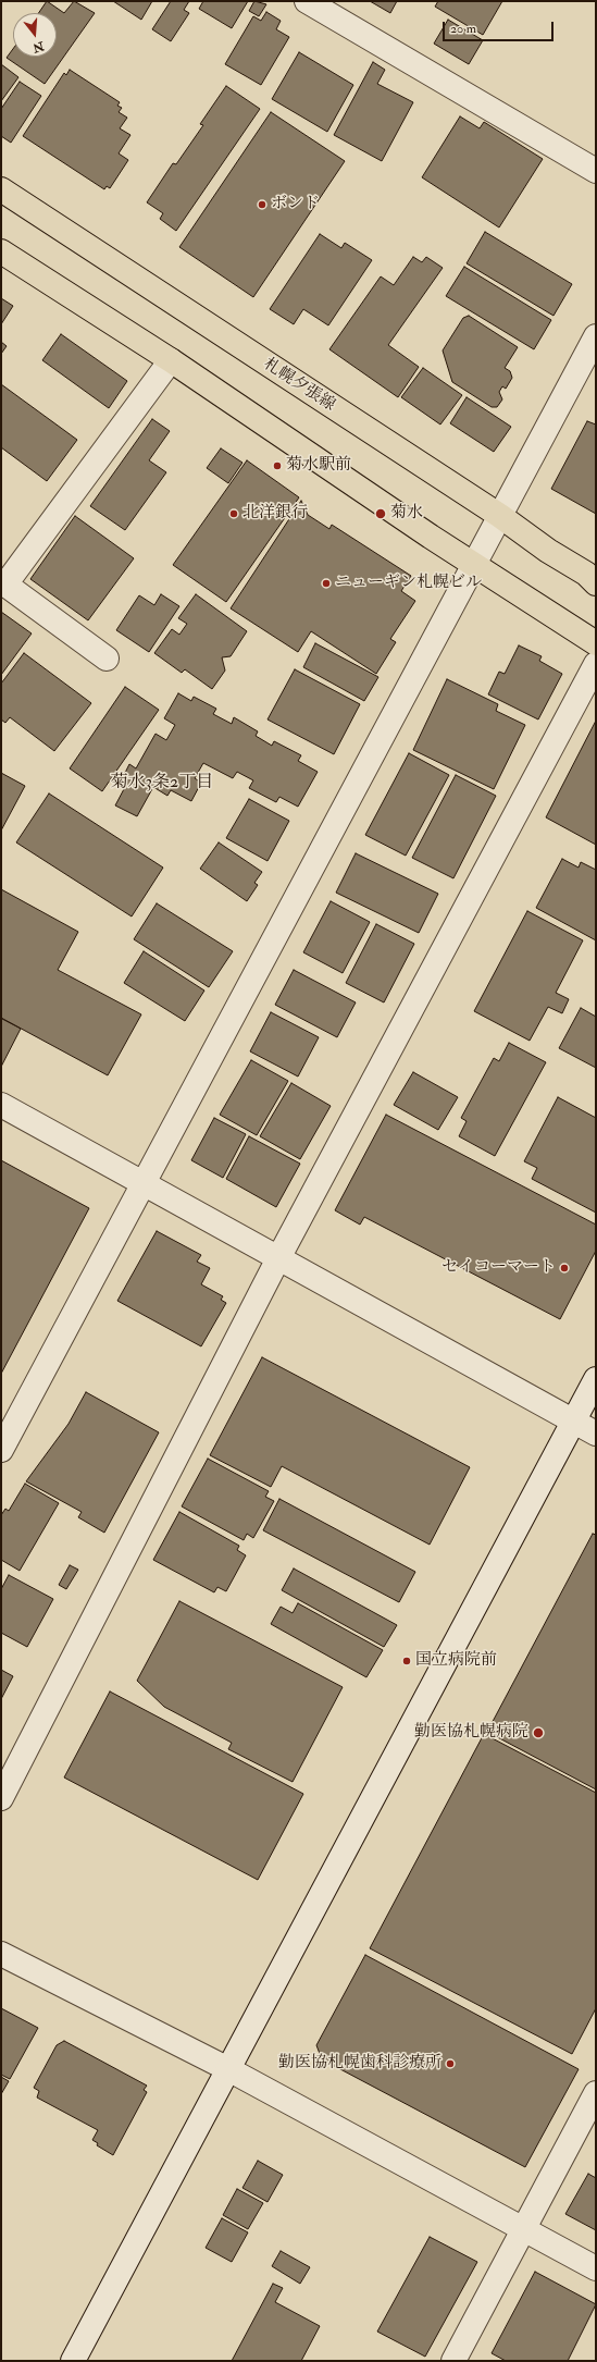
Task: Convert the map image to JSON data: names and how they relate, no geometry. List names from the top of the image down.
{
  "streets": {
    "main road": ["札幌夕張線"]
  },
  "districts": ["菊水3条2丁目"],
  "places": [
    "ボンド",
    "菊水駅前",
    "北洋銀行",
    "菊水",
    "ニューギン札幌ビル",
    "セイコーマート",
    "国立病院前",
    "勤医協札幌病院",
    "勤医協札幌歯科診療所"
  ],
  "scale_bar": "20 m",
  "north": "bottom"
}
